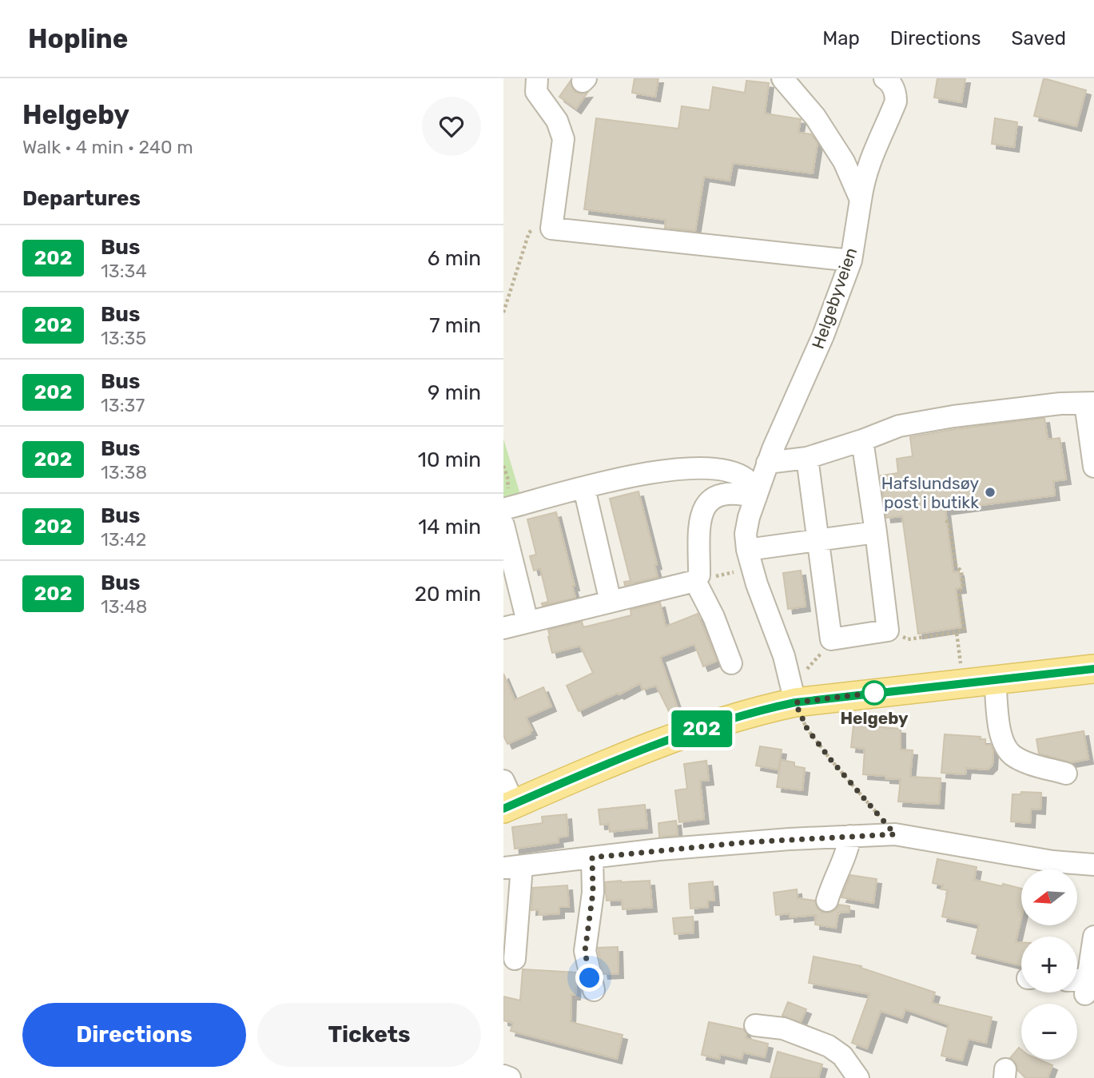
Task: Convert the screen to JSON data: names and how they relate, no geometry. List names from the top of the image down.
{
  "streets": {
    "street": ["Helgebyveien"]
  },
  "places": ["Hafslundsøy post i butikk", "Helgeby"],
  "lines": ["bus line 202"],
  "north": "left",
  "page": {
    "header": "Hopline",
    "nav": ["Map", "Directions", "Saved"],
    "heading": [
      ["Helgeby", "Walk · 4 min · 240 m"],
      "Departures"
    ],
    "on_map": "202",
    "list": [
      {
        "mark": "202",
        "name": "Bus",
        "note": "13:34",
        "value": "6 min"
      },
      {
        "mark": "202",
        "name": "Bus",
        "note": "13:35",
        "value": "7 min"
      },
      {
        "mark": "202",
        "name": "Bus",
        "note": "13:37",
        "value": "9 min"
      },
      {
        "mark": "202",
        "name": "Bus",
        "note": "13:38",
        "value": "10 min"
      },
      {
        "mark": "202",
        "name": "Bus",
        "note": "13:42",
        "value": "14 min"
      },
      {
        "mark": "202",
        "name": "Bus",
        "note": "13:48",
        "value": "20 min"
      }
    ],
    "map_buttons": ["+", "−"],
    "buttons": ["Directions", "Tickets"]
  }
}
